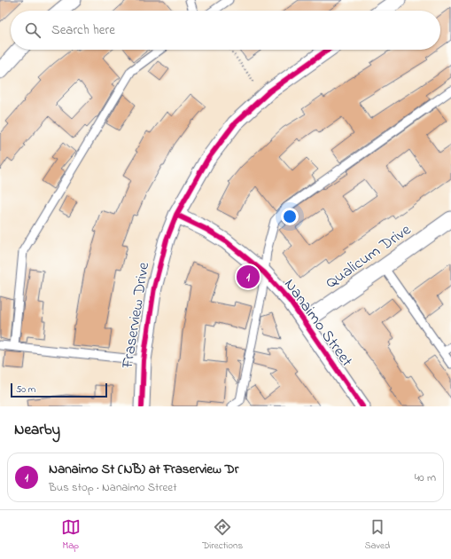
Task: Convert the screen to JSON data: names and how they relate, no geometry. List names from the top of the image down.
{
  "streets": {
    "street": ["Qualicum Drive", "Fraserview Drive", "Nanaimo Street"]
  },
  "crossings": [
    ["Qualicum Drive", "Nanaimo Street"],
    ["Fraserview Drive", "Nanaimo Street"]
  ],
  "scale_bar": "50 m",
  "page": {
    "search": "Search here",
    "pins": "1",
    "scale": "50 m",
    "heading": "Nearby",
    "list": [
      {
        "mark": "1",
        "name": "Nanaimo St (NB) at Fraserview Dr",
        "note": "Bus stop · Nanaimo Street",
        "value": "40 m"
      }
    ],
    "nav": ["Map", "Directions", "Saved"]
  }
}
